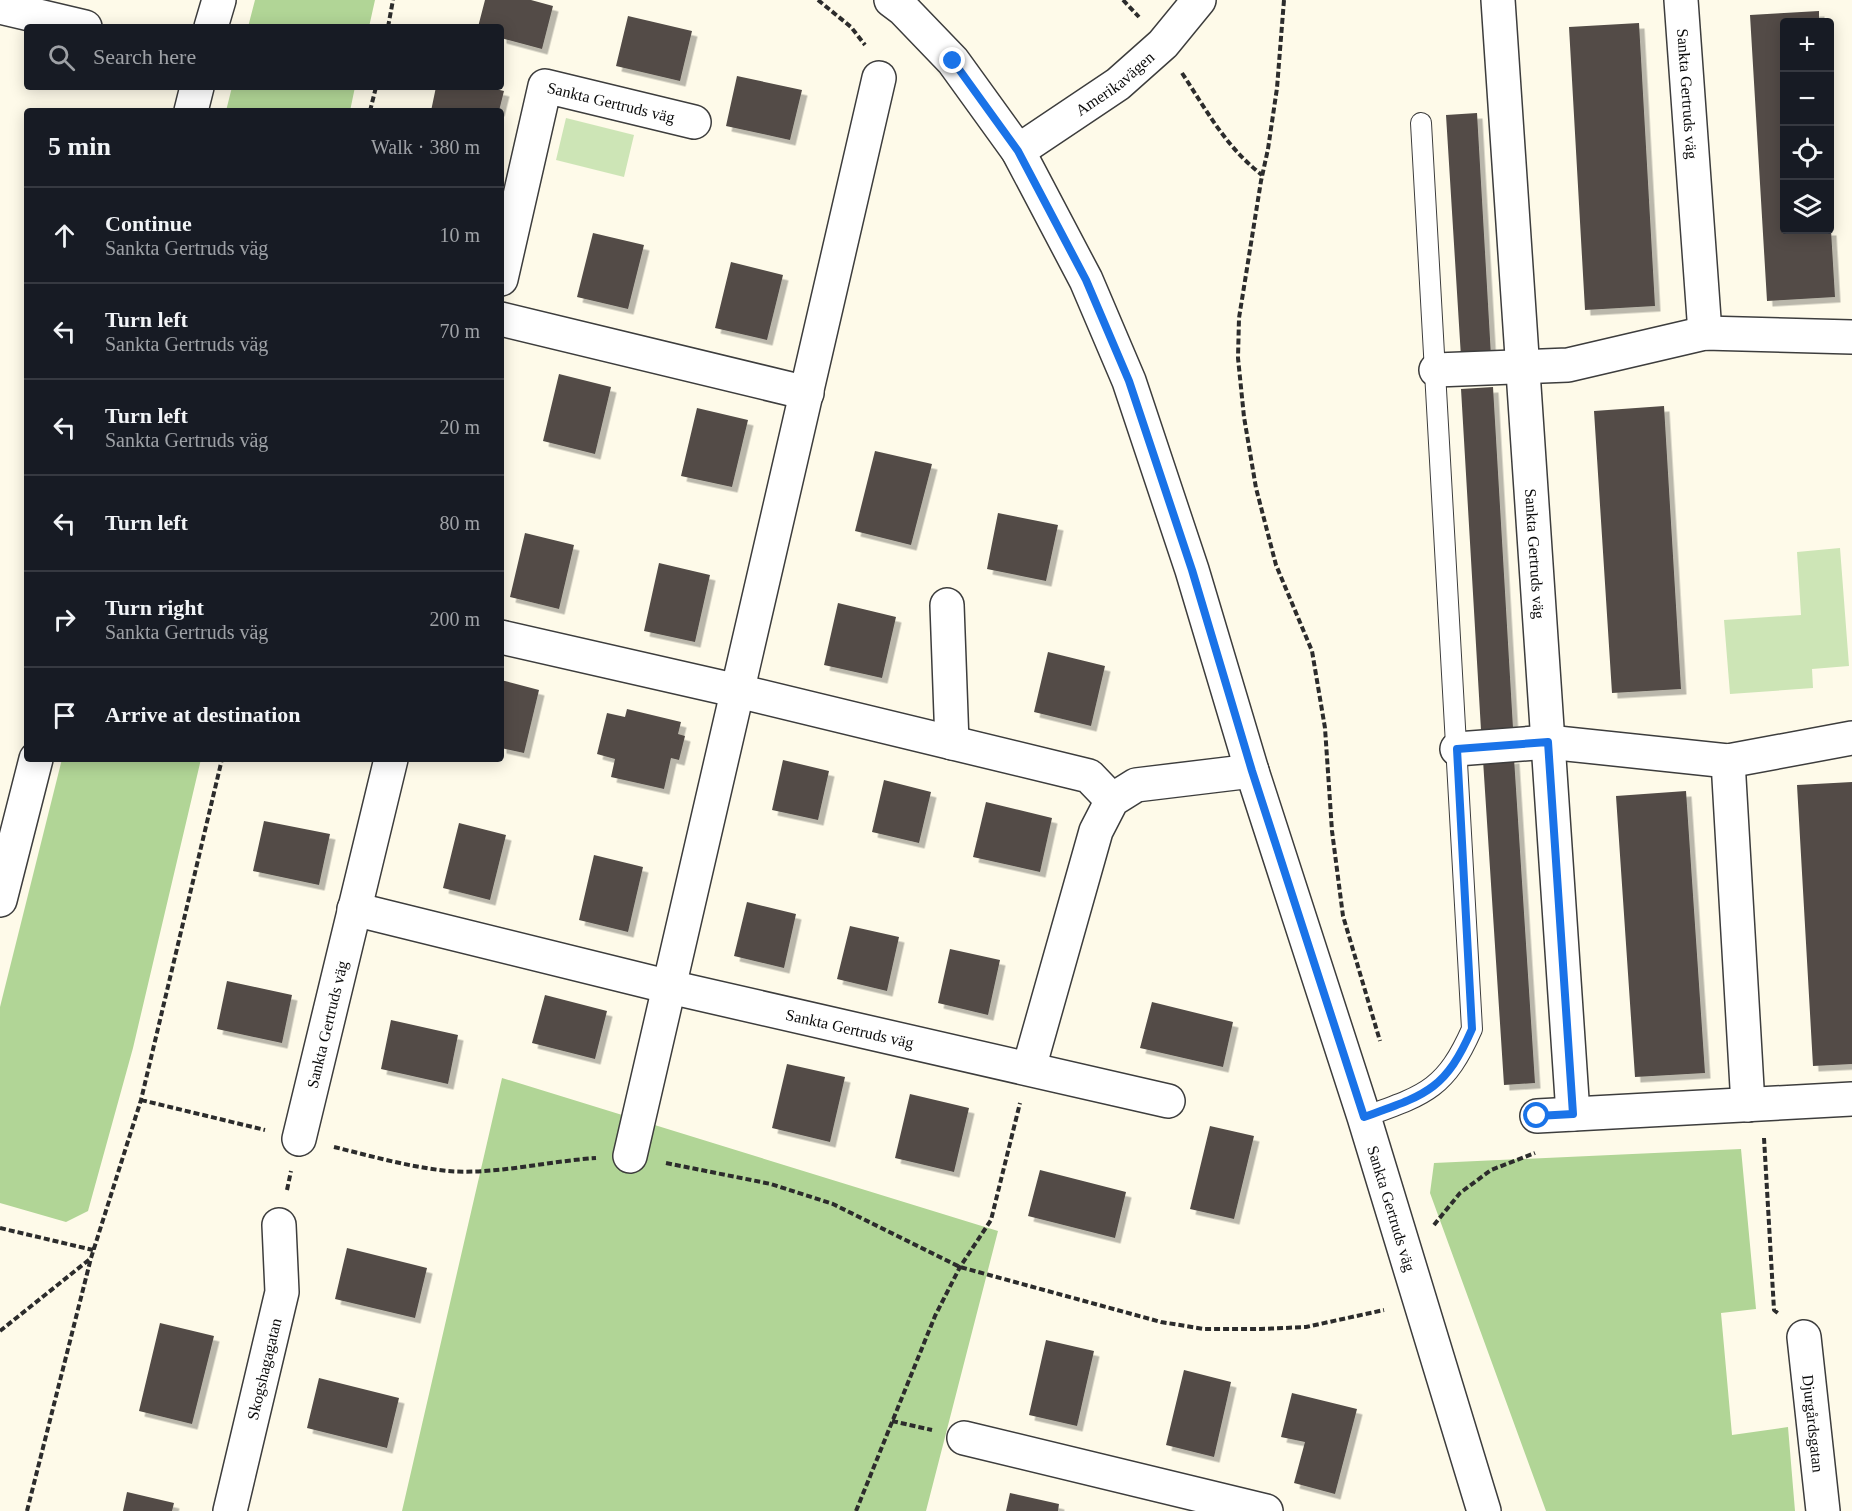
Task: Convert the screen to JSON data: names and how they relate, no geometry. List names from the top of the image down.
{
  "streets": {
    "street": [
      "Amerikavägen",
      "Sankta Gertruds väg",
      "Skogshagagatan",
      "Djurgårdsgatan"
    ]
  },
  "crossings": [
    ["Amerikavägen", "Sankta Gertruds väg"]
  ],
  "page": {
    "map_buttons": ["+", "−"],
    "search": "Search here",
    "heading": ["5 min", "Walk · 380 m"],
    "list": [
      ["Continue", "Sankta Gertruds väg", "10 m"],
      ["Turn left", "Sankta Gertruds väg", "70 m"],
      ["Turn left", "Sankta Gertruds väg", "20 m"],
      ["Turn left", "80 m"],
      ["Turn right", "Sankta Gertruds väg", "200 m"],
      "Arrive at destination"
    ]
  }
}
